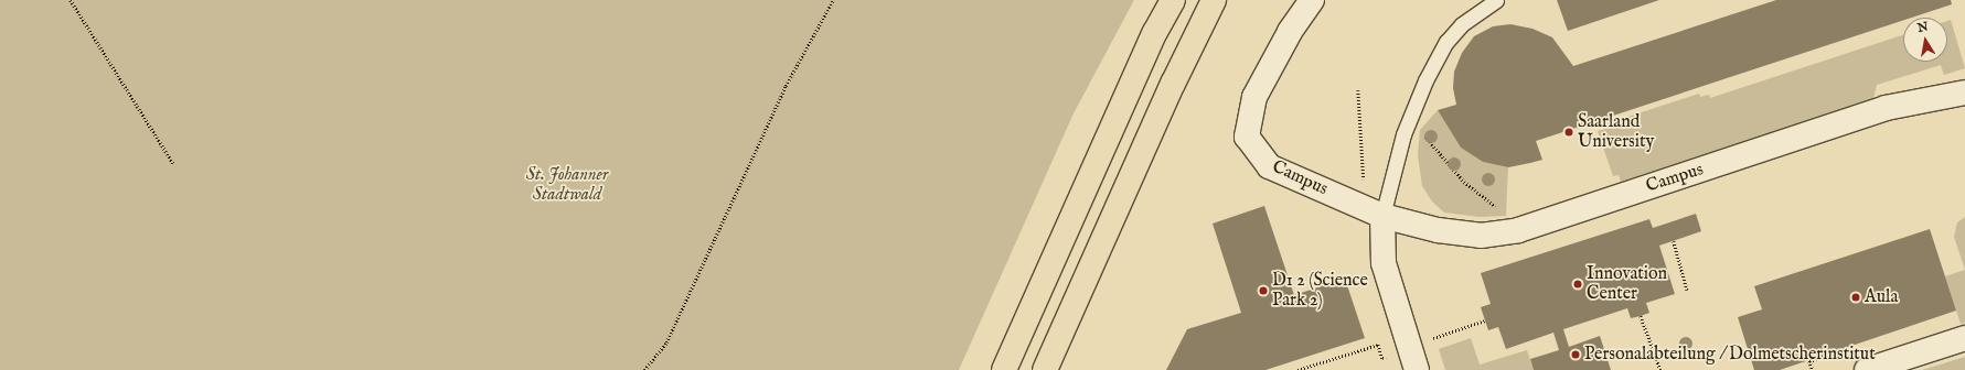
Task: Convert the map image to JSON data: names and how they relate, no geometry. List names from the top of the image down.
{
  "streets": {
    "street": ["Campus"]
  },
  "parks": ["St. Johanner Stadtwald"],
  "places": [
    "Saarland University",
    "Innovation Center",
    "D1 2 (Science Park 2)",
    "Aula",
    "Personalabteilung / Dolmetscherinstitut"
  ],
  "north": "top"
}
